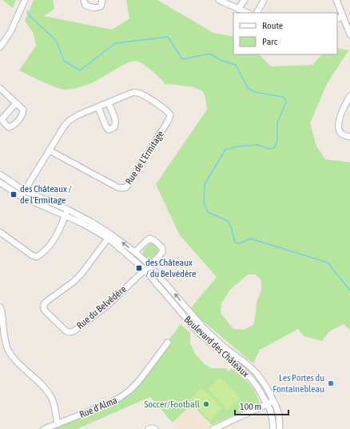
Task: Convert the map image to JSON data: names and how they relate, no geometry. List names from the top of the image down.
{
  "streets": {
    "street": [
      "Rue de L'Ermitage",
      "Rue du Belvédère",
      "Boulevard des Châteaux",
      "Rue d'Alma"
    ]
  },
  "crossings": [
    ["Rue de L'Ermitage", "Boulevard des Châteaux"],
    ["Rue du Belvédère", "Boulevard des Châteaux"]
  ],
  "places": {
    "transit": ["des Châteaux / de l'Ermitage", "des Châteaux / du Belvédère"],
    "other": ["Les Portes du Fontainebleau", "Soccer/Football"]
  },
  "legend": ["Route", "Parc"],
  "scale_bar": "100 m"
}
